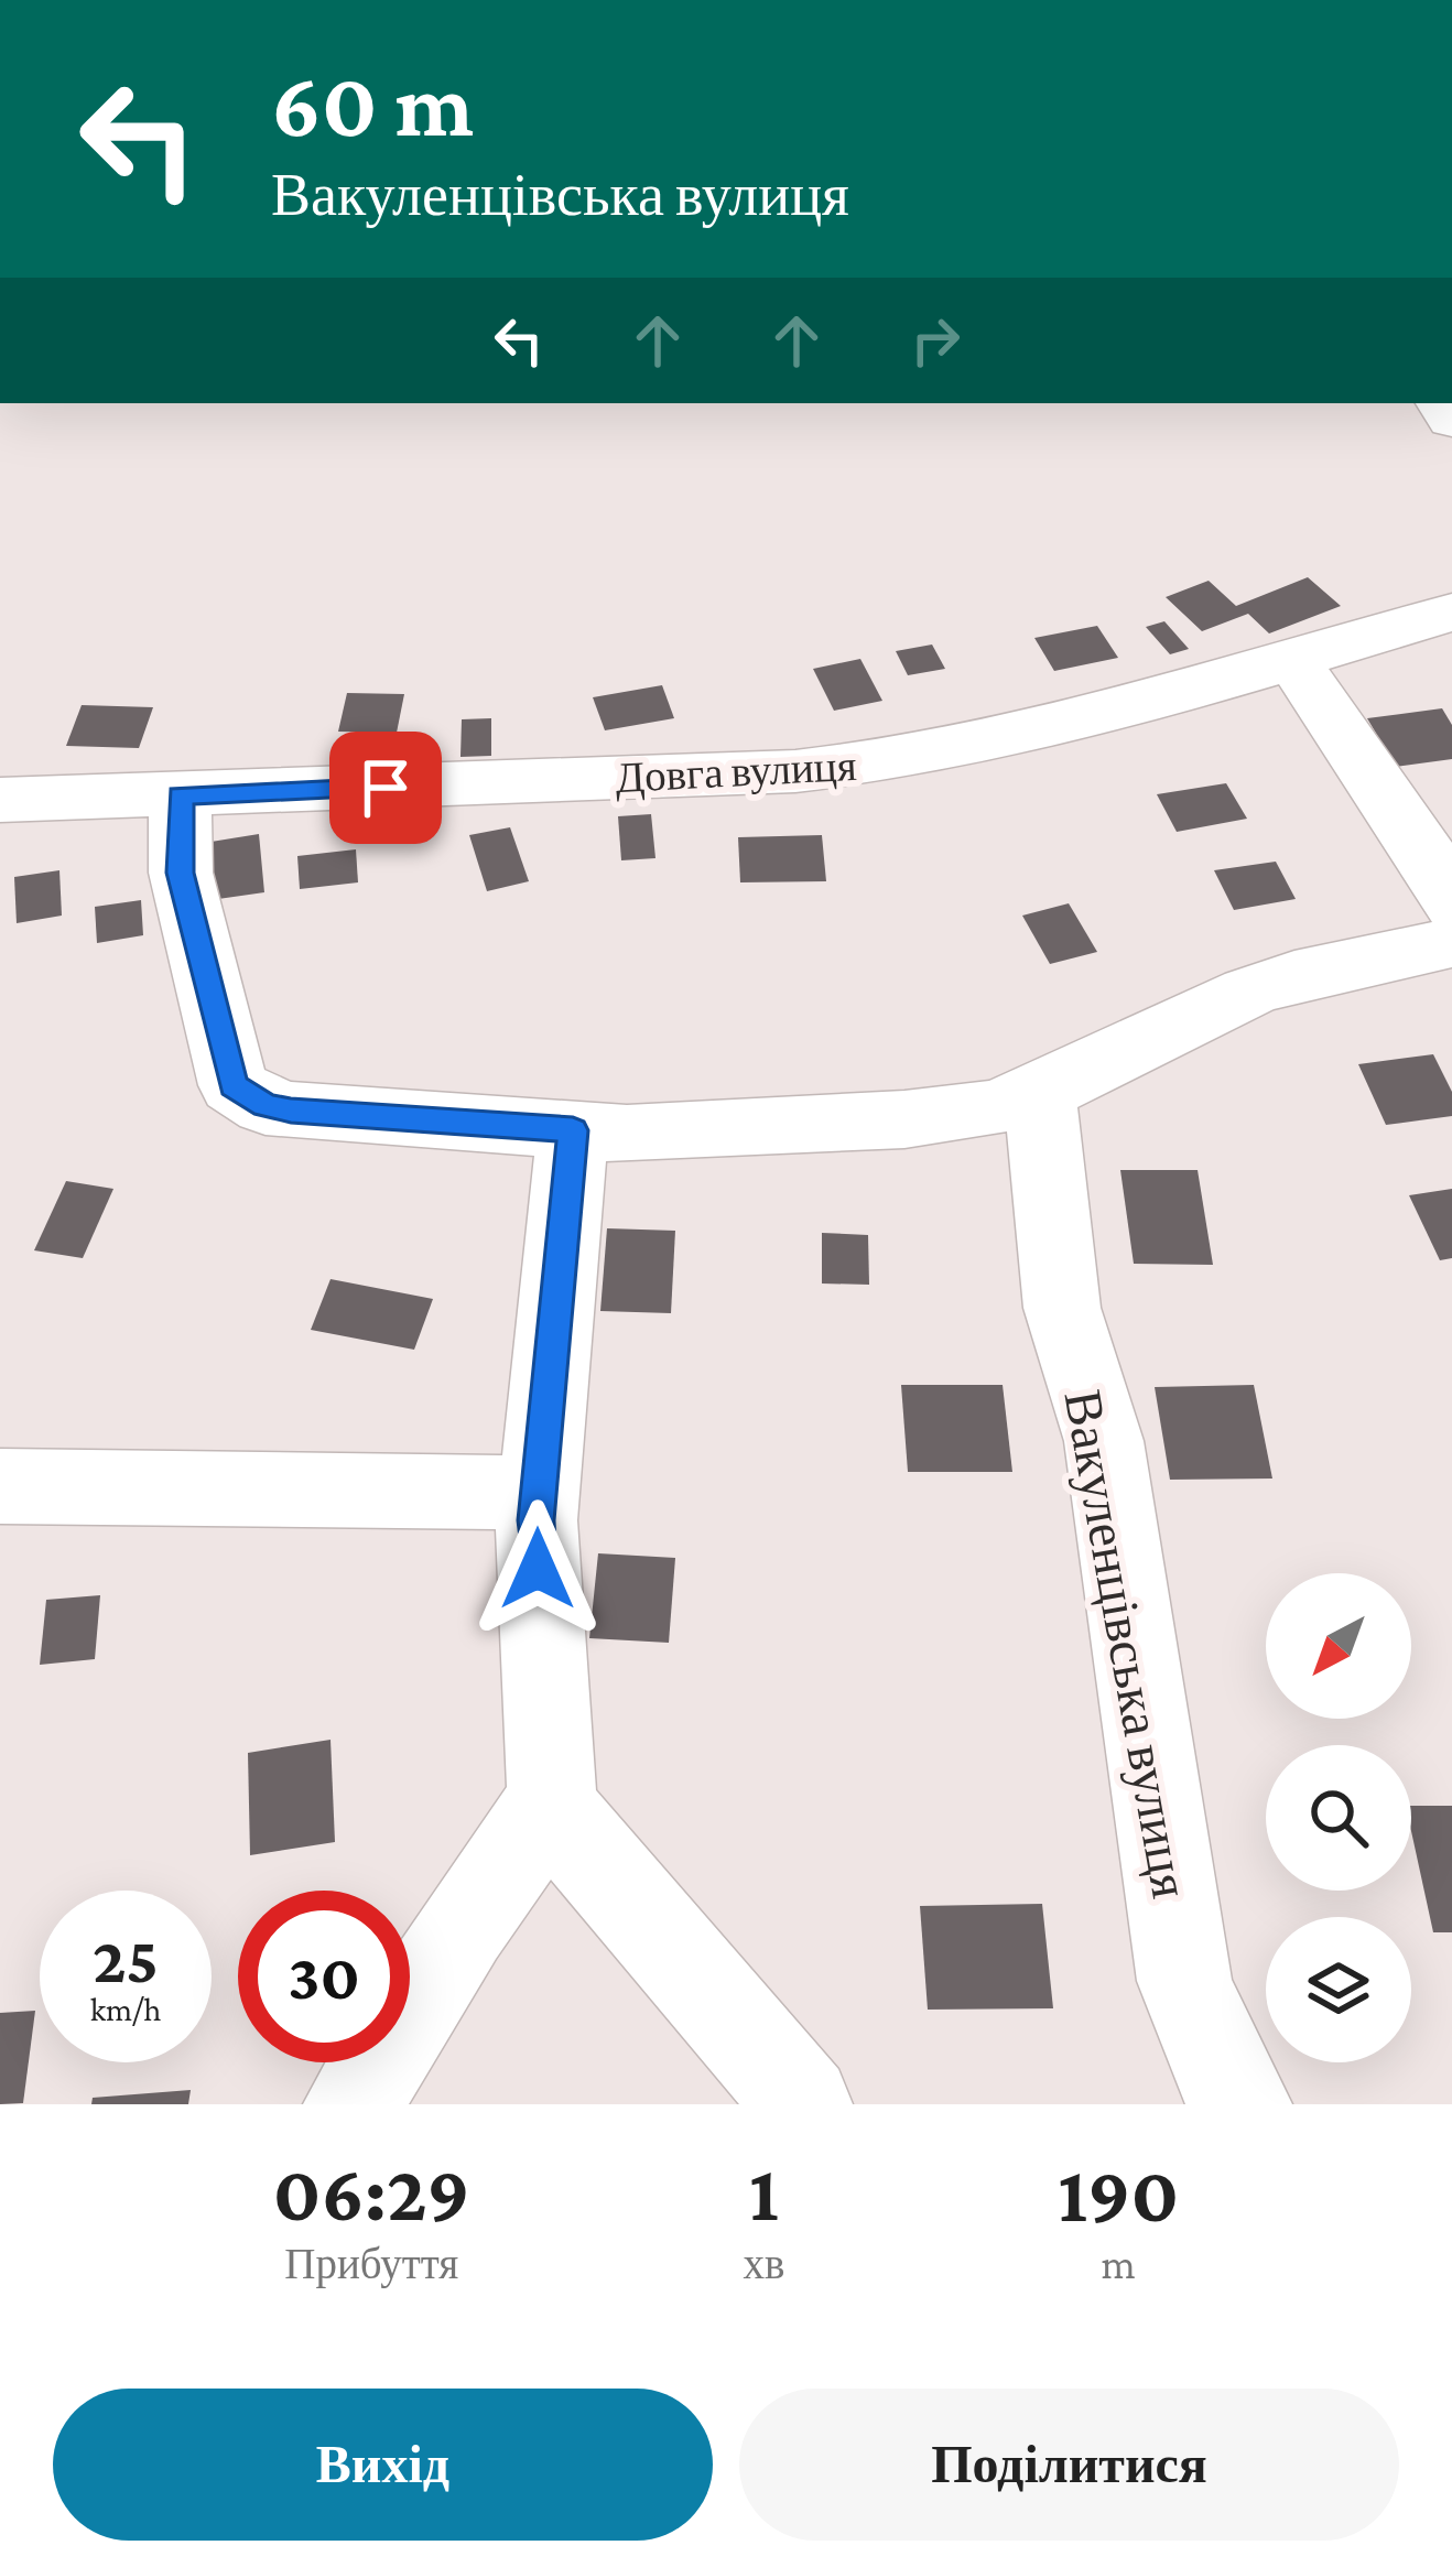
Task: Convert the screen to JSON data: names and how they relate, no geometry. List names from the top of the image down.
{
  "streets": {
    "street": ["Довга вулиця", "Вакуленцівська вулиця"]
  },
  "north": "bottom left",
  "page": {
    "turn": ["60 m", "Вакуленцівська вулиця"],
    "speed": "25 km/h",
    "limit": "30",
    "eta": [
      "06:29",
      "Прибуття",
      "1",
      "хв",
      "190",
      "m"
    ],
    "buttons": ["Вихід", "Поділитися"]
  }
}
